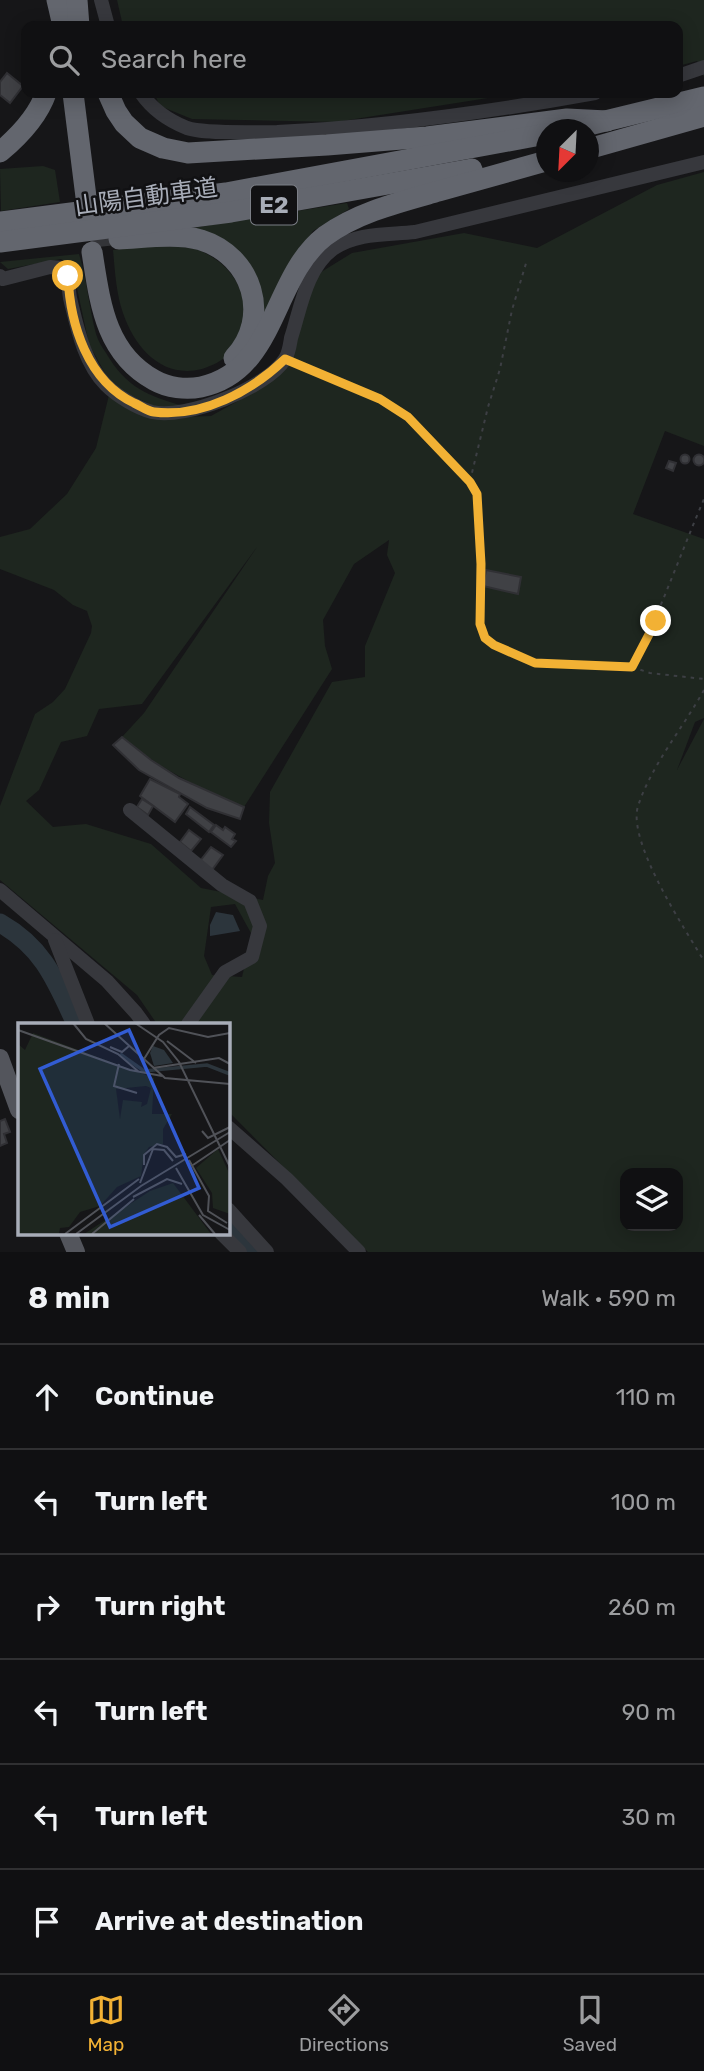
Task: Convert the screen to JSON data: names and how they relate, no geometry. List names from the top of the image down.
{
  "streets": {
    "highway": ["山陽自動車道", "E2"]
  },
  "north": "bottom left",
  "page": {
    "search": "Search here",
    "heading": ["8 min", "Walk · 590 m"],
    "list": [
      ["Continue", "110 m"],
      ["Turn left", "100 m"],
      ["Turn right", "260 m"],
      ["Turn left", "90 m"],
      ["Turn left", "30 m"],
      "Arrive at destination"
    ],
    "nav": ["Map", "Directions", "Saved"]
  }
}
